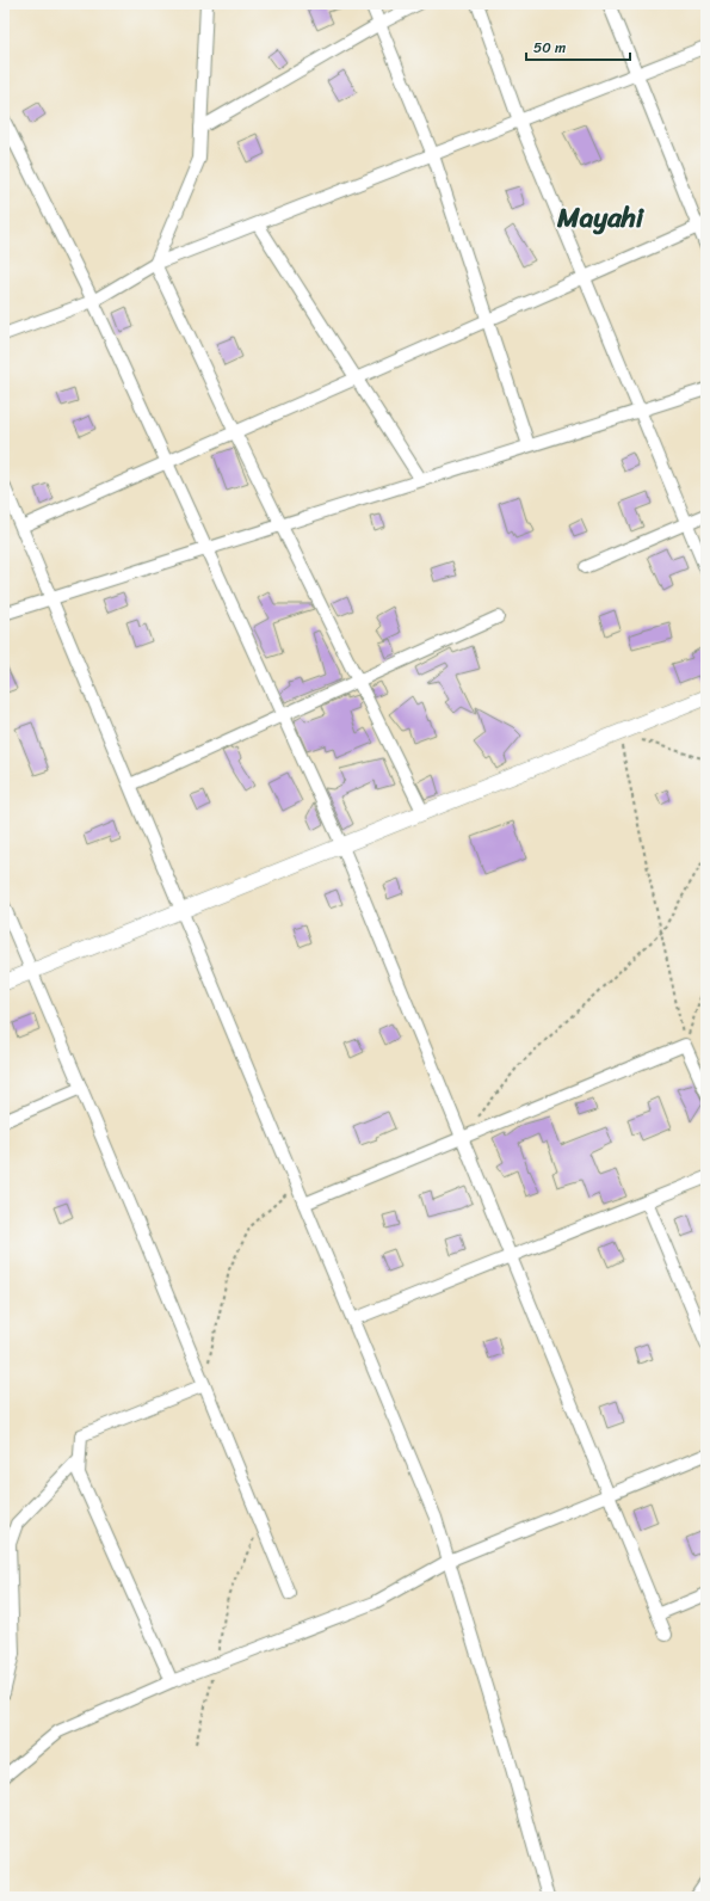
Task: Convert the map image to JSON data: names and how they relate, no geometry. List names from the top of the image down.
{
  "districts": ["Mayahi"],
  "scale_bar": "50 m"
}
